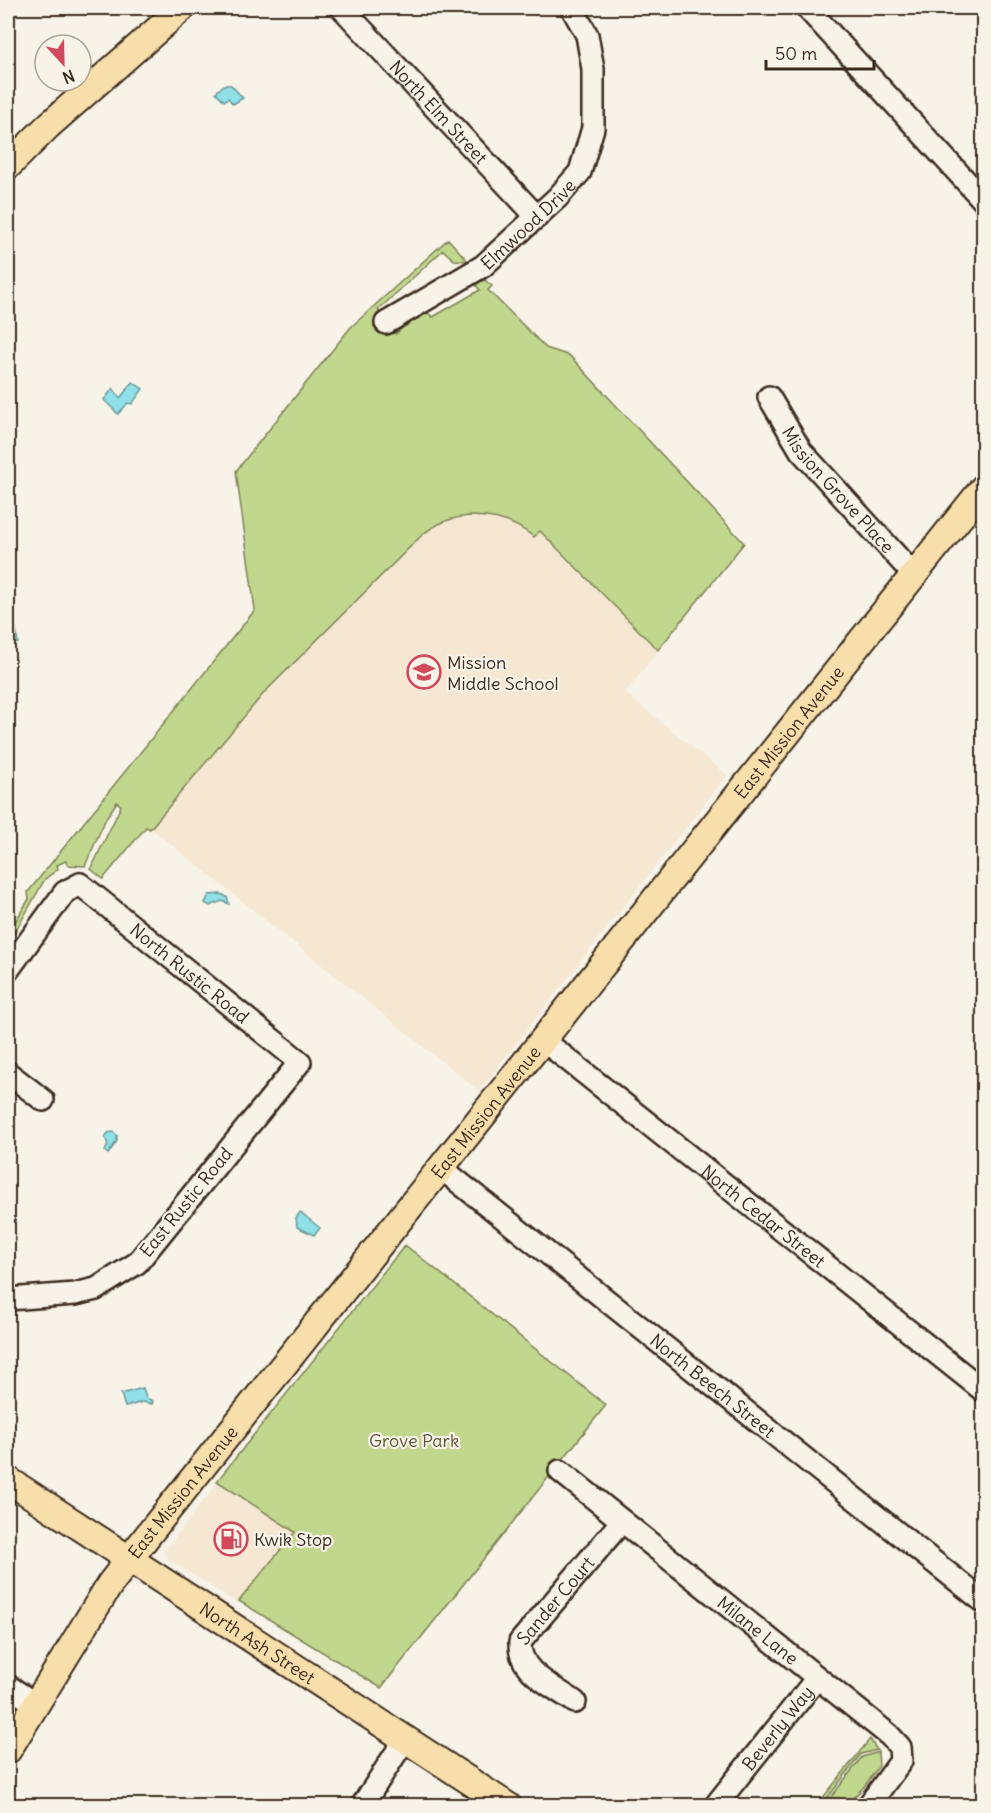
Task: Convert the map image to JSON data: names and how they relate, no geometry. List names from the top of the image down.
{
  "streets": {
    "main road": ["East Mission Avenue", "North Ash Street"],
    "street": [
      "North Elm Street",
      "Elmwood Drive",
      "Mission Grove Place",
      "North Rustic Road",
      "East Rustic Road",
      "North Cedar Street",
      "North Beech Street",
      "Sander Court",
      "Milane Lane",
      "Beverly Way"
    ]
  },
  "crossings": [
    ["North Elm Street", "Elmwood Drive"],
    ["Mission Grove Place", "East Mission Avenue"],
    ["East Mission Avenue", "North Cedar Street"],
    ["East Mission Avenue", "North Beech Street"],
    ["East Mission Avenue", "North Ash Street"],
    ["North Rustic Road", "East Rustic Road"],
    ["Sander Court", "Milane Lane"],
    ["Milane Lane", "Beverly Way"]
  ],
  "parks": ["Grove Park"],
  "places": {
    "school or university": ["Mission Middle School"],
    "fuel station": ["Kwik Stop"]
  },
  "scale_bar": "50 m",
  "north": "bottom"
}
